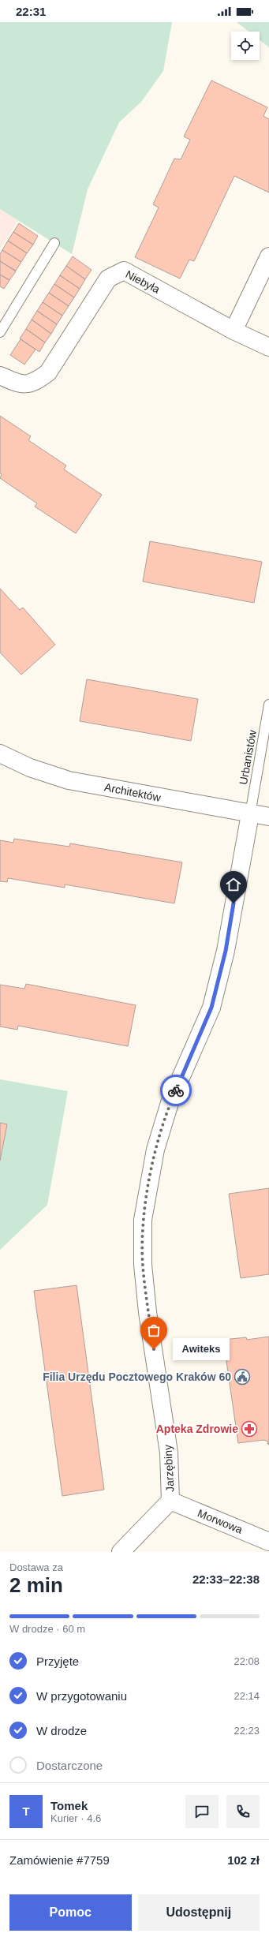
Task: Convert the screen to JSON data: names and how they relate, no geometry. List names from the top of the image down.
{
  "streets": {
    "street": [
      "Niebyła",
      "Architektów",
      "Jarzębiny",
      "Morwowa"
    ],
    "lane": ["Urbanistów"]
  },
  "crossings": [
    ["Urbanistów", "Architektów"],
    ["Urbanistów", "Jarzębiny"],
    ["Architektów", "Jarzębiny"],
    ["Jarzębiny", "Morwowa"]
  ],
  "places": {
    "other": ["Awiteks"],
    "public building": ["Filia Urzędu Pocztowego Kraków 60"],
    "pharmacy": ["Apteka Zdrowie"]
  },
  "page": {
    "status": "22:31",
    "bubble": "Awiteks",
    "heading": ["2 min", "Dostawa za", "22:33–22:38"],
    "panel": [
      "Tomek",
      "Kurier · 4.6",
      "Zamówienie #7759",
      "102 zł"
    ],
    "bar": "W drodze · 60 m",
    "list": [
      ["Przyjęte", "22:08"],
      ["W przygotowaniu", "22:14"],
      ["W drodze", "22:23"],
      "Dostarczone"
    ],
    "round": "T",
    "buttons": ["Pomoc", "Udostępnij"]
  }
}
